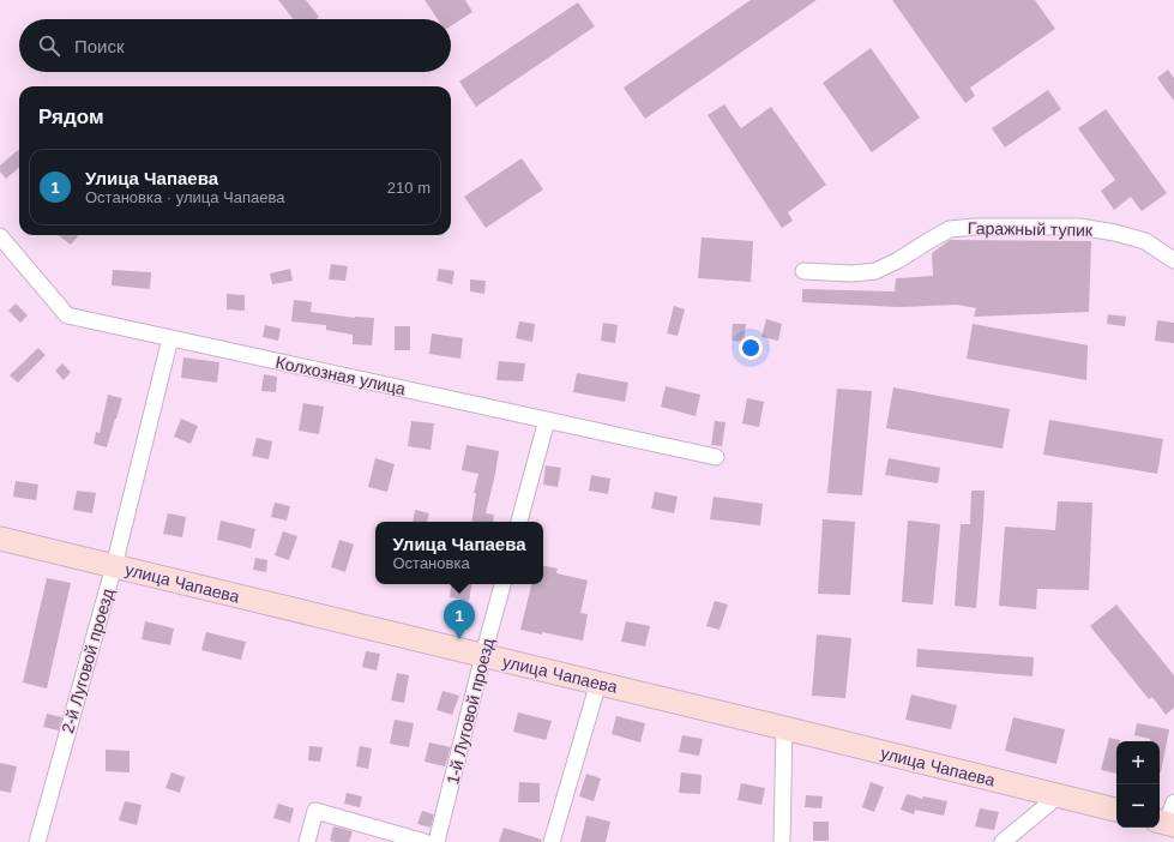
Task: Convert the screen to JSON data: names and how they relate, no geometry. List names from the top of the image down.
{
  "streets": {
    "street": [
      "Гаражный тупик",
      "Колхозная улица",
      "улица Чапаева",
      "2-й Луговой проезд",
      "1-й Луговой проезд"
    ]
  },
  "crossings": [
    ["Колхозная улица", "2-й Луговой проезд"],
    ["улица Чапаева", "2-й Луговой проезд"],
    ["улица Чапаева", "1-й Луговой проезд"]
  ],
  "page": {
    "search": "Поиск",
    "heading": "Рядом",
    "list": [
      {
        "mark": "1",
        "name": "Улица Чапаева",
        "note": "Остановка · улица Чапаева",
        "value": "210 m"
      }
    ],
    "popup": ["Улица Чапаева", "Остановка"],
    "pins": "1",
    "map_buttons": ["+", "−"]
  }
}
